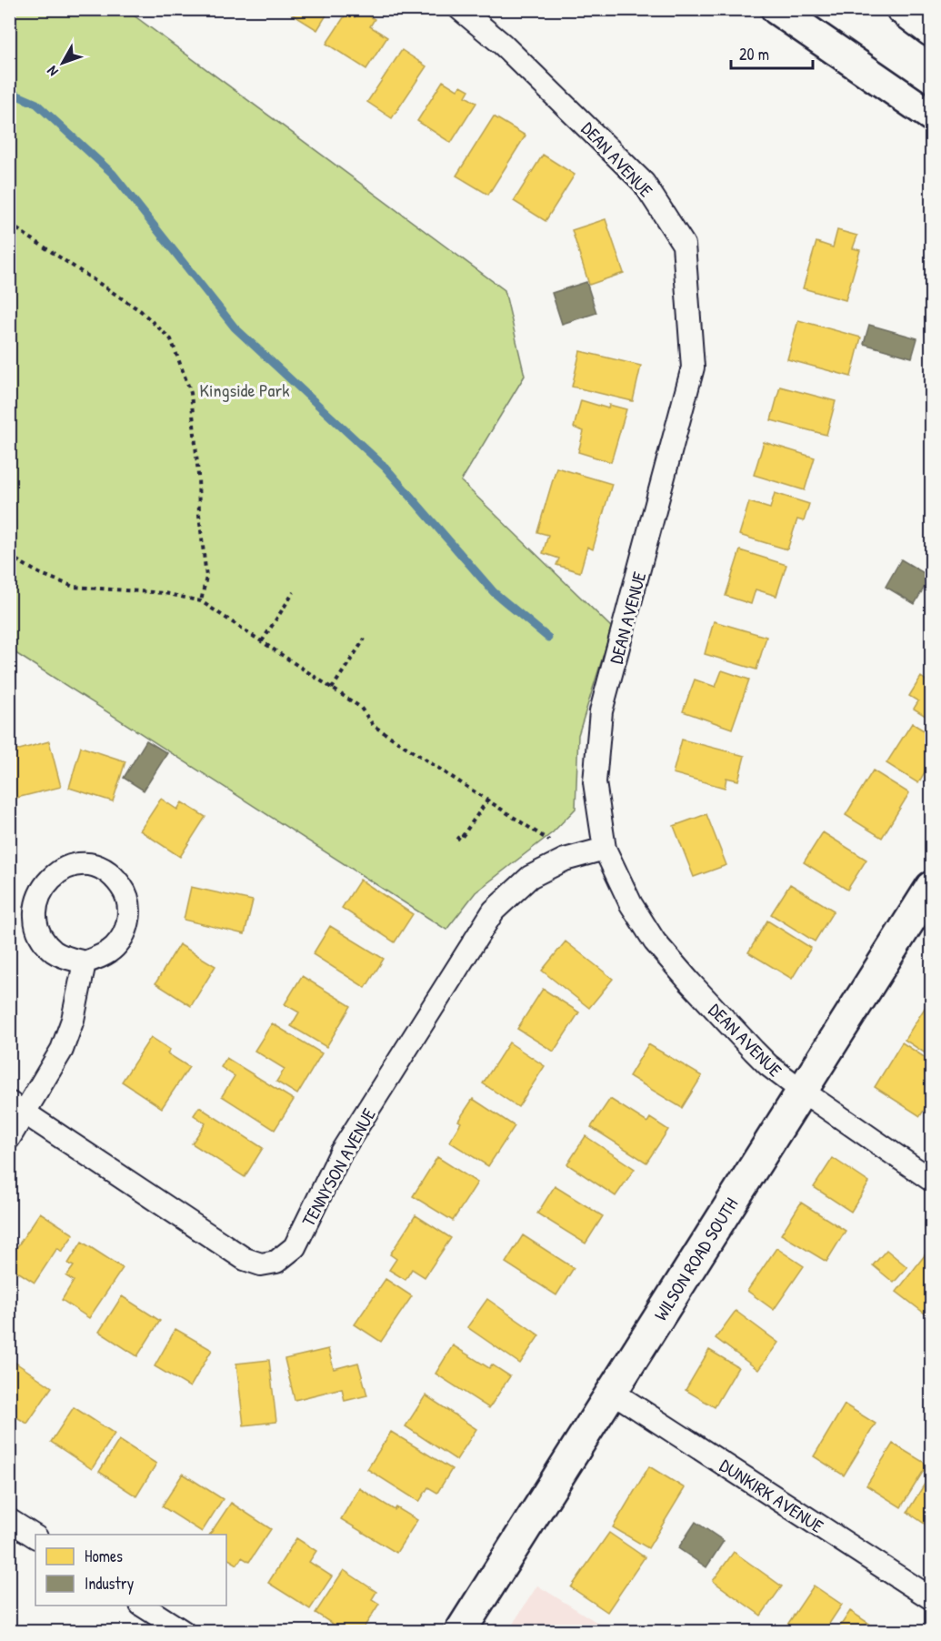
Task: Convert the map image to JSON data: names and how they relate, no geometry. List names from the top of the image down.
{
  "streets": {
    "main road": ["WILSON ROAD SOUTH"],
    "street": ["DEAN AVENUE", "TENNYSON AVENUE", "DUNKIRK AVENUE"]
  },
  "crossings": [
    ["DEAN AVENUE", "TENNYSON AVENUE"],
    ["DEAN AVENUE", "WILSON ROAD SOUTH"],
    ["WILSON ROAD SOUTH", "DUNKIRK AVENUE"]
  ],
  "parks": ["Kingside Park"],
  "legend": ["Homes", "Industry"],
  "scale_bar": "20 m",
  "north": "bottom left"
}
